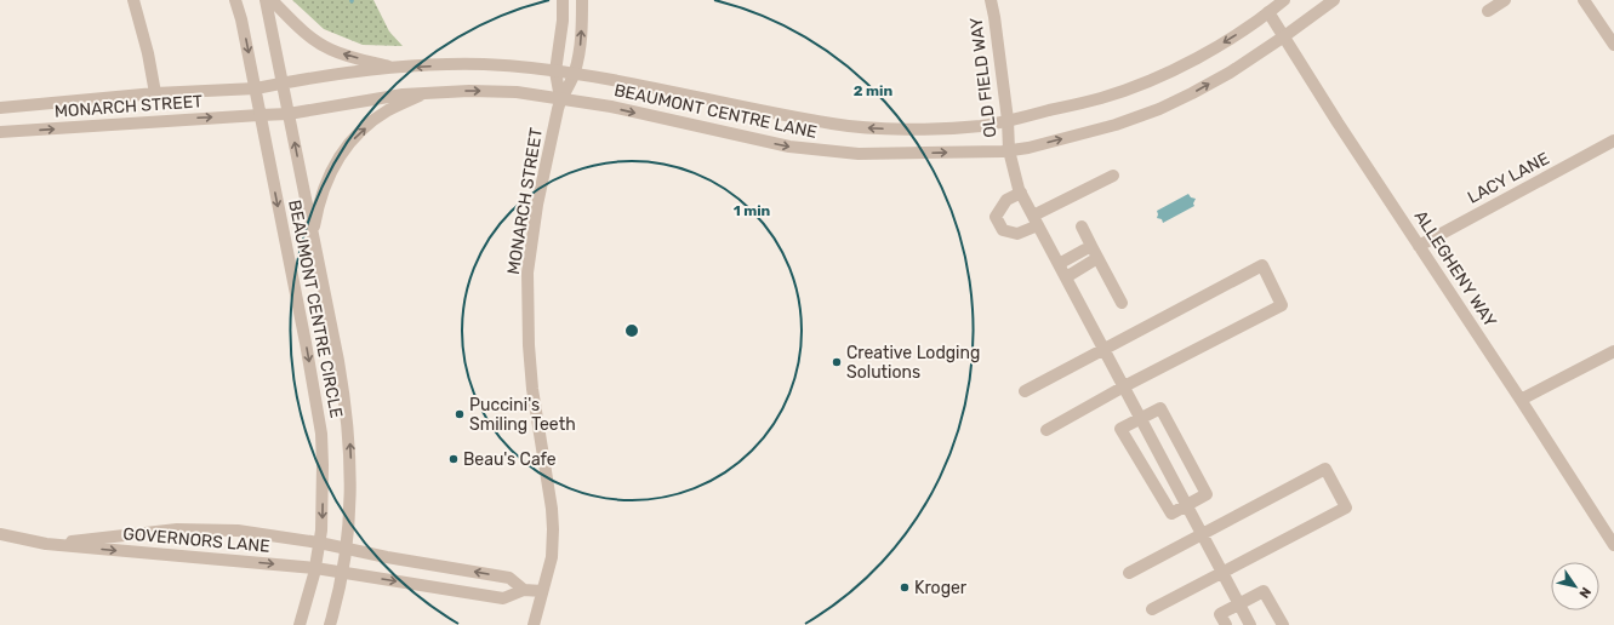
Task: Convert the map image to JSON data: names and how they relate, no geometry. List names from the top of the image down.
{
  "streets": {
    "street": [
      "OLD FIELD WAY",
      "MONARCH STREET",
      "BEAUMONT CENTRE LANE",
      "LACY LANE",
      "ALLEGHENY WAY",
      "BEAUMONT CENTRE CIRCLE",
      "GOVERNORS LANE"
    ]
  },
  "crossings": [
    ["OLD FIELD WAY", "BEAUMONT CENTRE LANE"],
    ["MONARCH STREET", "BEAUMONT CENTRE LANE"],
    ["MONARCH STREET", "BEAUMONT CENTRE CIRCLE"],
    ["BEAUMONT CENTRE LANE", "ALLEGHENY WAY"],
    ["BEAUMONT CENTRE LANE", "BEAUMONT CENTRE CIRCLE"],
    ["LACY LANE", "ALLEGHENY WAY"],
    ["BEAUMONT CENTRE CIRCLE", "GOVERNORS LANE"]
  ],
  "places": [
    "Creative Lodging Solutions",
    "Puccini's Smiling Teeth",
    "Beau's Cafe",
    "Kroger"
  ],
  "north": "bottom right",
  "rings": ["2 min", "1 min"]
}
